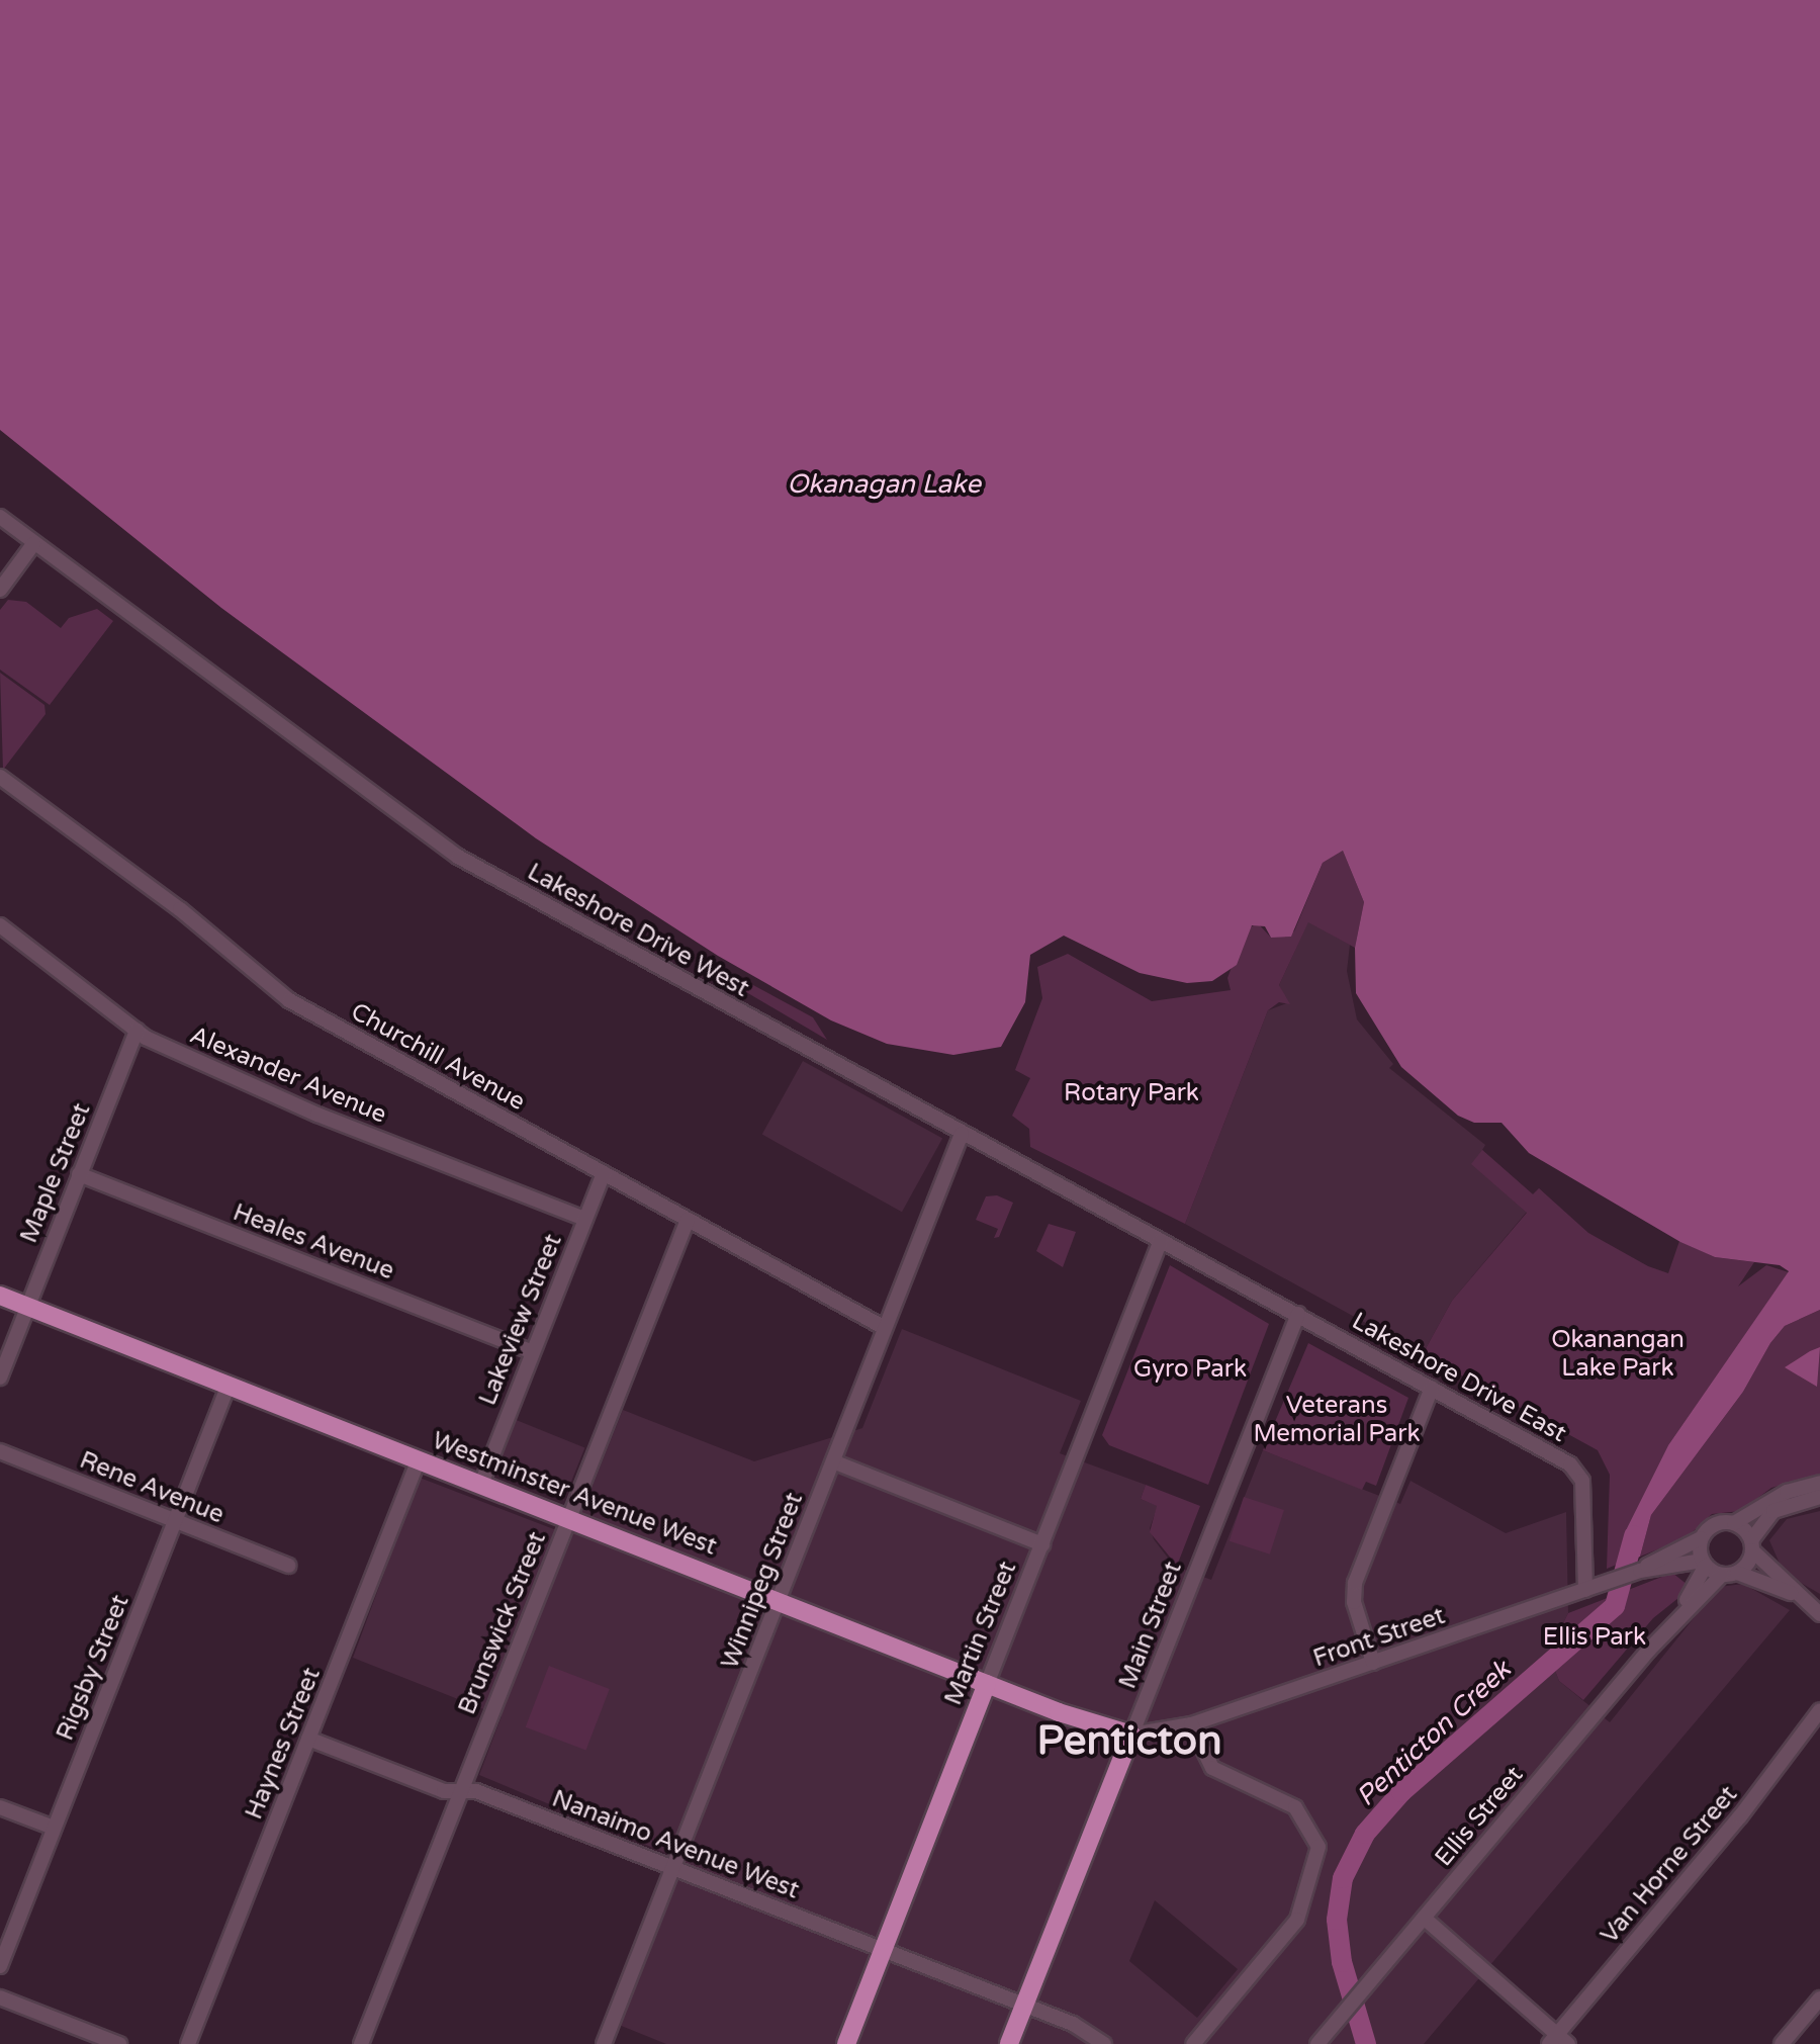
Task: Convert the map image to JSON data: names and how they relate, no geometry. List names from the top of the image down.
{
  "streets": {
    "main road": ["Westminster Avenue West", "Main Street", "Martin Street"],
    "street": [
      "Lakeshore Drive West",
      "Churchill Avenue",
      "Alexander Avenue",
      "Maple Street",
      "Heales Avenue",
      "Lakeview Street",
      "Lakeshore Drive East",
      "Rene Avenue",
      "Winnipeg Street",
      "Brunswick Street",
      "Front Street",
      "Rigsby Street",
      "Haynes Street",
      "Ellis Street",
      "Nanaimo Avenue West",
      "Van Horne Street"
    ]
  },
  "crossings": [
    ["Lakeshore Drive West", "Lakeshore Drive East"],
    ["Lakeshore Drive West", "Winnipeg Street"],
    ["Lakeshore Drive West", "Main Street"],
    ["Lakeshore Drive West", "Martin Street"],
    ["Churchill Avenue", "Lakeview Street"],
    ["Churchill Avenue", "Winnipeg Street"],
    ["Churchill Avenue", "Brunswick Street"],
    ["Alexander Avenue", "Maple Street"],
    ["Alexander Avenue", "Lakeview Street"],
    ["Maple Street", "Heales Avenue"],
    ["Maple Street", "Westminster Avenue West"],
    ["Heales Avenue", "Lakeview Street"],
    ["Lakeview Street", "Westminster Avenue West"],
    ["Lakeshore Drive East", "Main Street"],
    ["Lakeshore Drive East", "Front Street"],
    ["Rene Avenue", "Rigsby Street"],
    ["Westminster Avenue West", "Winnipeg Street"],
    ["Westminster Avenue West", "Brunswick Street"],
    ["Westminster Avenue West", "Main Street"],
    ["Westminster Avenue West", "Martin Street"],
    ["Westminster Avenue West", "Front Street"],
    ["Westminster Avenue West", "Rigsby Street"],
    ["Westminster Avenue West", "Haynes Street"],
    ["Winnipeg Street", "Nanaimo Avenue West"],
    ["Brunswick Street", "Nanaimo Avenue West"],
    ["Main Street", "Front Street"],
    ["Main Street", "Nanaimo Avenue West"],
    ["Martin Street", "Nanaimo Avenue West"],
    ["Front Street", "Ellis Street"],
    ["Haynes Street", "Nanaimo Avenue West"]
  ],
  "districts": ["Penticton"],
  "water": ["Okanagan Lake", "Penticton Creek"],
  "parks": [
    "Rotary Park",
    "Okanangan Lake Park",
    "Gyro Park",
    "Veterans Memorial Park",
    "Ellis Park"
  ]
}
